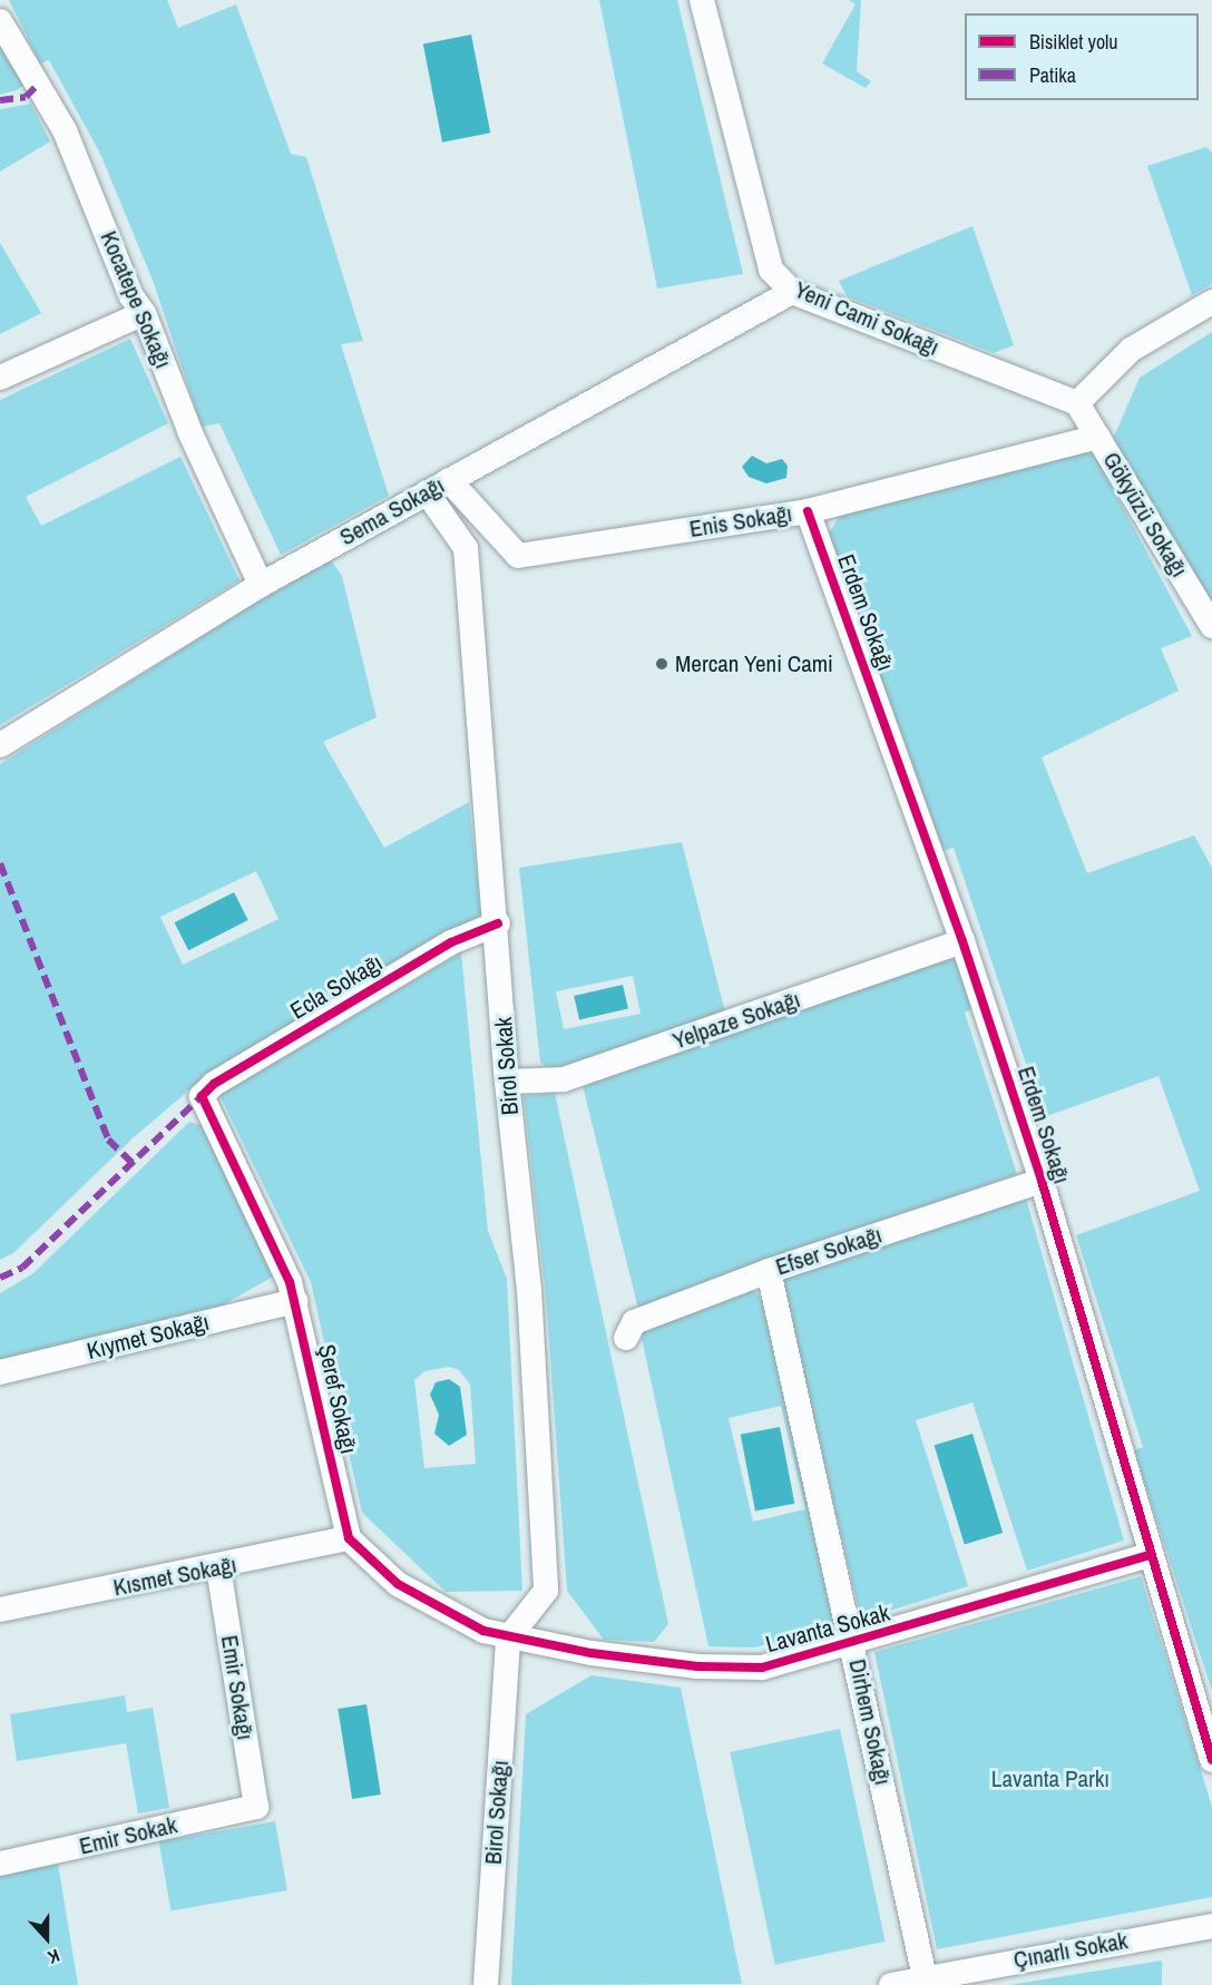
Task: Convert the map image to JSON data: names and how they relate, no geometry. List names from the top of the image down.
{
  "streets": {
    "street": [
      "Kocatepe Sokağı",
      "Yeni Cami Sokağı",
      "Sema Sokağı",
      "Gökyüzü Sokağı",
      "Enis Sokağı",
      "Erdem Sokağı",
      "Ecla Sokağı",
      "Yelpaze Sokağı",
      "Birol Sokak",
      "Efser Sokağı",
      "Kıymet Sokağı",
      "Şeref Sokağı",
      "Kısmet Sokağı",
      "Lavanta Sokak",
      "Emir Sokağı",
      "Dirhem Sokağı",
      "Birol Sokağı",
      "Emir Sokak",
      "Çınarlı Sokak"
    ]
  },
  "crossings": [
    ["Kocatepe Sokağı", "Sema Sokağı"],
    ["Yeni Cami Sokağı", "Sema Sokağı"],
    ["Yeni Cami Sokağı", "Gökyüzü Sokağı"],
    ["Sema Sokağı", "Enis Sokağı"],
    ["Sema Sokağı", "Birol Sokak"],
    ["Gökyüzü Sokağı", "Enis Sokağı"],
    ["Enis Sokağı", "Erdem Sokağı"],
    ["Erdem Sokağı", "Yelpaze Sokağı"],
    ["Erdem Sokağı", "Efser Sokağı"],
    ["Erdem Sokağı", "Lavanta Sokak"],
    ["Ecla Sokağı", "Birol Sokak"],
    ["Ecla Sokağı", "Şeref Sokağı"],
    ["Yelpaze Sokağı", "Birol Sokak"],
    ["Birol Sokak", "Lavanta Sokak"],
    ["Birol Sokak", "Birol Sokağı"],
    ["Efser Sokağı", "Dirhem Sokağı"],
    ["Kıymet Sokağı", "Şeref Sokağı"],
    ["Şeref Sokağı", "Kısmet Sokağı"],
    ["Kısmet Sokağı", "Emir Sokağı"],
    ["Lavanta Sokak", "Dirhem Sokağı"],
    ["Lavanta Sokak", "Birol Sokağı"],
    ["Emir Sokağı", "Emir Sokak"],
    ["Dirhem Sokağı", "Çınarlı Sokak"]
  ],
  "parks": ["Lavanta Parkı"],
  "places": ["Mercan Yeni Cami"],
  "legend": ["Bisiklet yolu", "Patika"],
  "north": "bottom"
}
